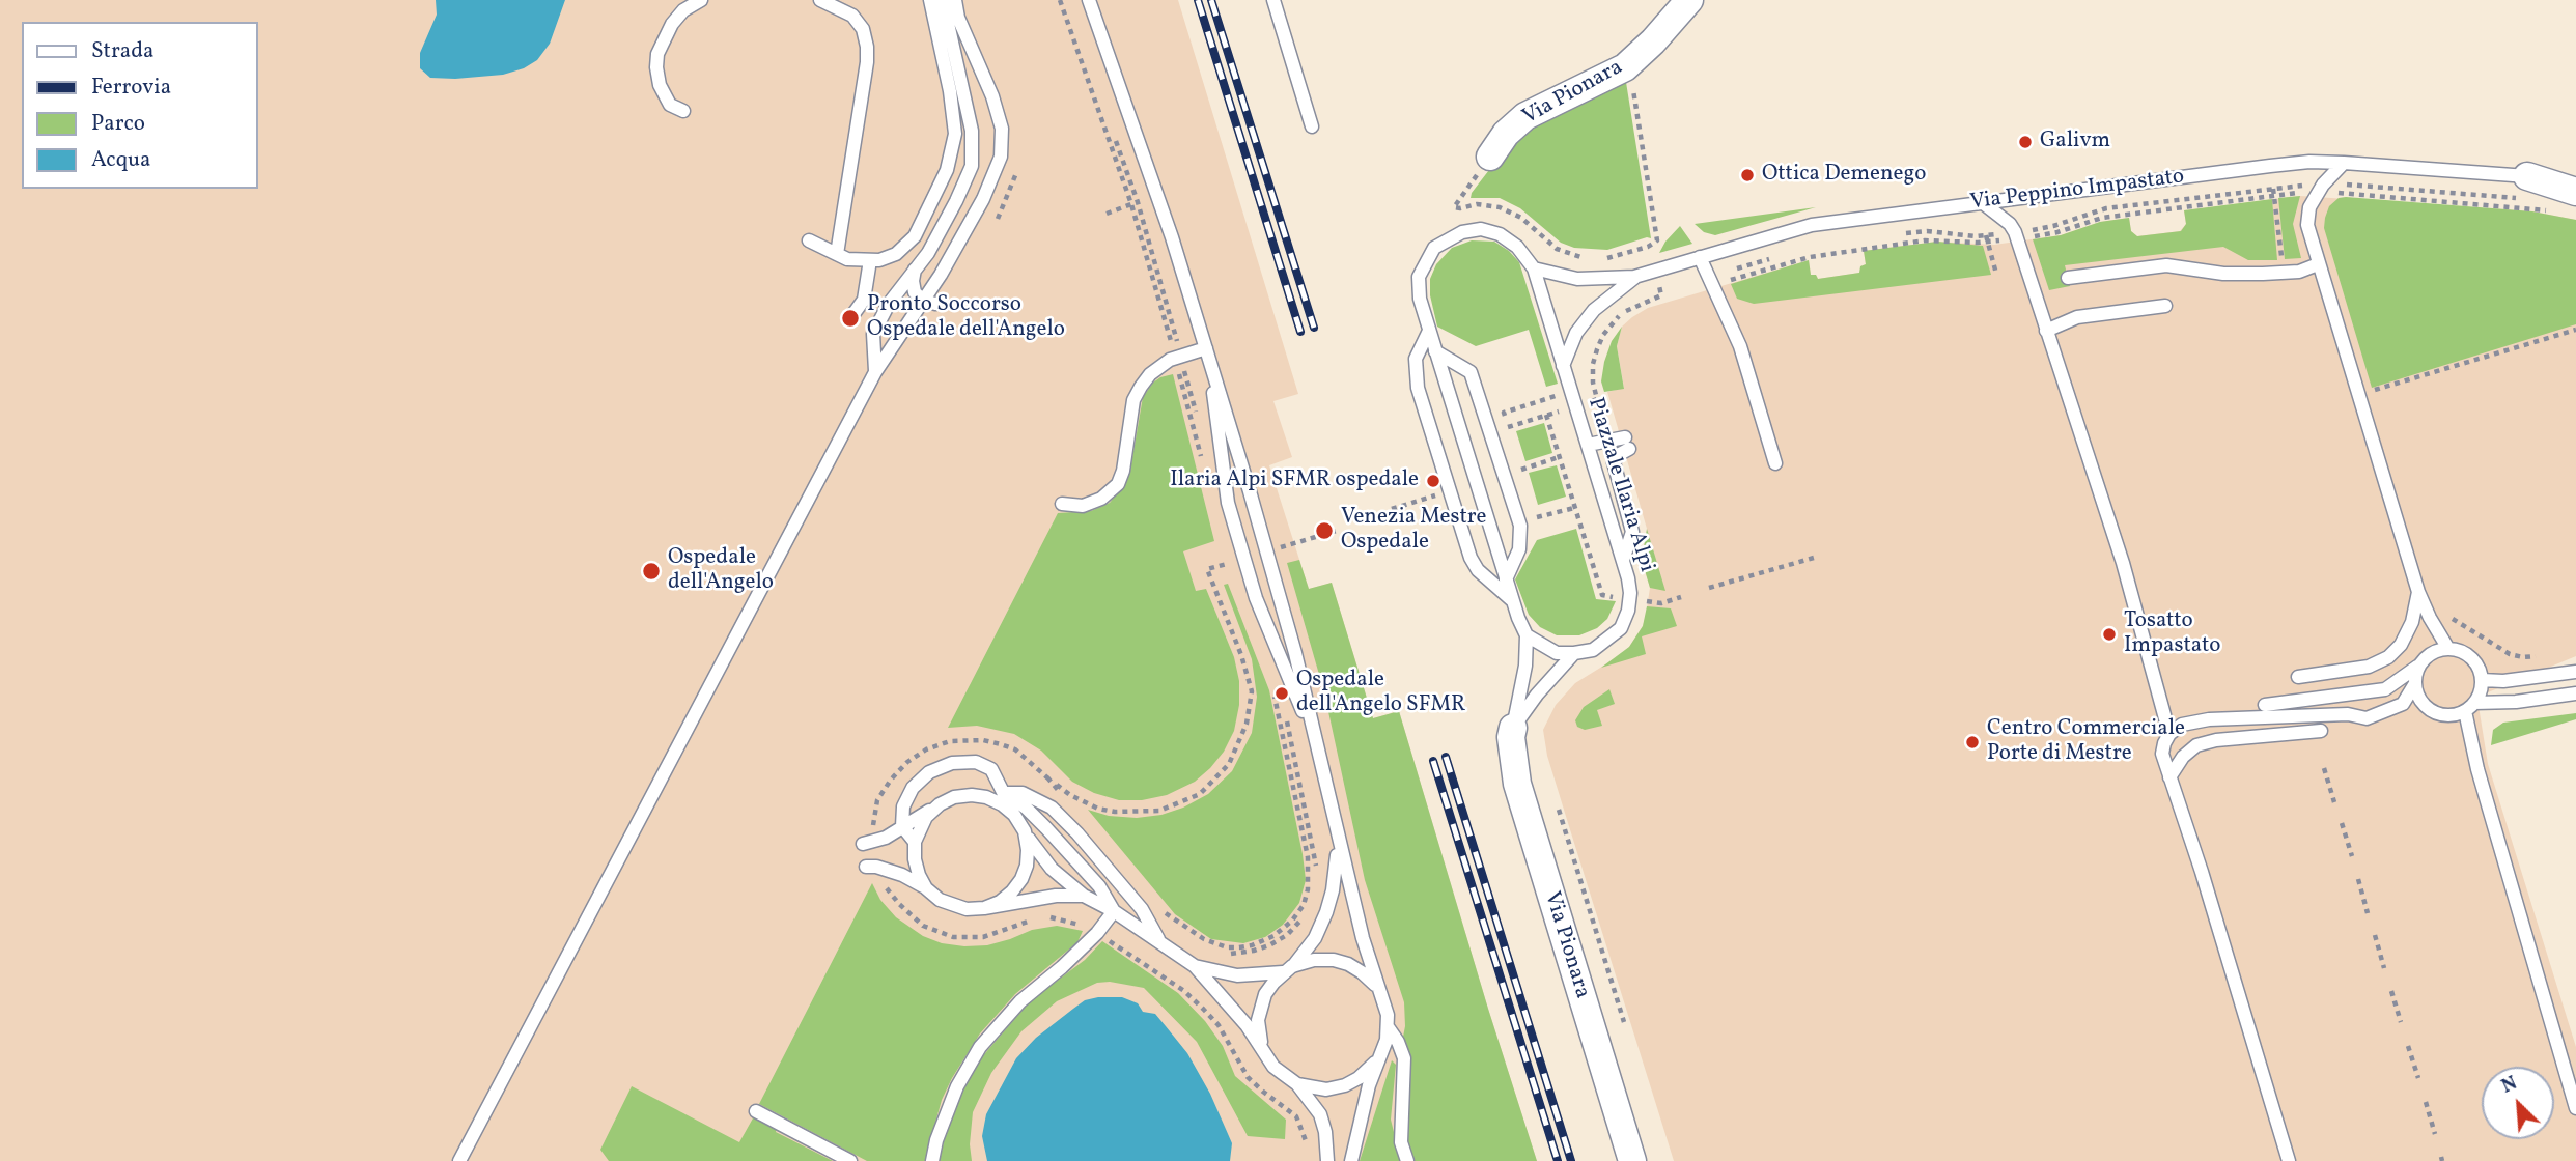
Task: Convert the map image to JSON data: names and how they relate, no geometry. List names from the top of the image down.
{
  "streets": {
    "street": ["Via Pionara", "Via Peppino Impastato"],
    "lane": ["Piazzale Ilaria Alpi"]
  },
  "crossings": [
    ["Via Pionara", "Piazzale Ilaria Alpi"],
    ["Via Peppino Impastato", "Piazzale Ilaria Alpi"]
  ],
  "places": [
    "Galivm",
    "Ottica Demenego",
    "Pronto Soccorso Ospedale dell'Angelo",
    "Ilaria Alpi SFMR ospedale",
    "Venezia Mestre Ospedale",
    "Ospedale dell'Angelo",
    "Tosatto Impastato",
    "Ospedale dell'Angelo SFMR",
    "Centro Commerciale Porte di Mestre"
  ],
  "legend": [
    "Strada",
    "Ferrovia",
    "Parco",
    "Acqua"
  ],
  "north": "top left"
}
